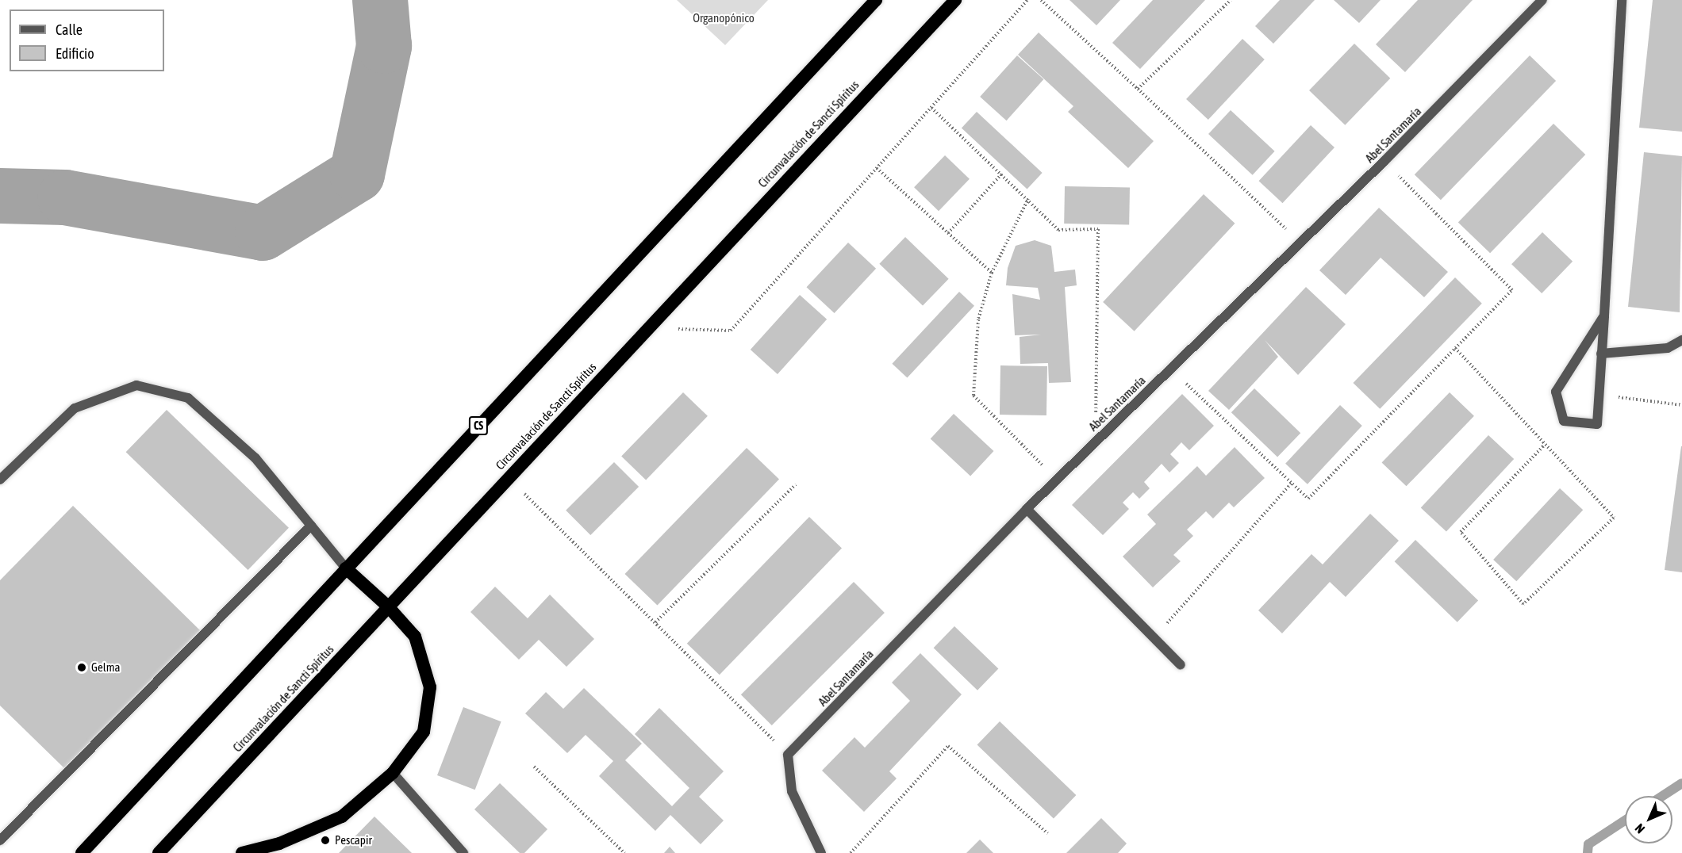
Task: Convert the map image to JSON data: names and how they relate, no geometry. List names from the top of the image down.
{
  "streets": {
    "highway": ["Circunvalación de Sancti Spíritus", "CS"],
    "street": ["Abel Santamaría"]
  },
  "parks": ["Organopónico"],
  "places": ["Gelma", "Pescapir"],
  "legend": ["Calle", "Edificio"],
  "north": "bottom left"
}
